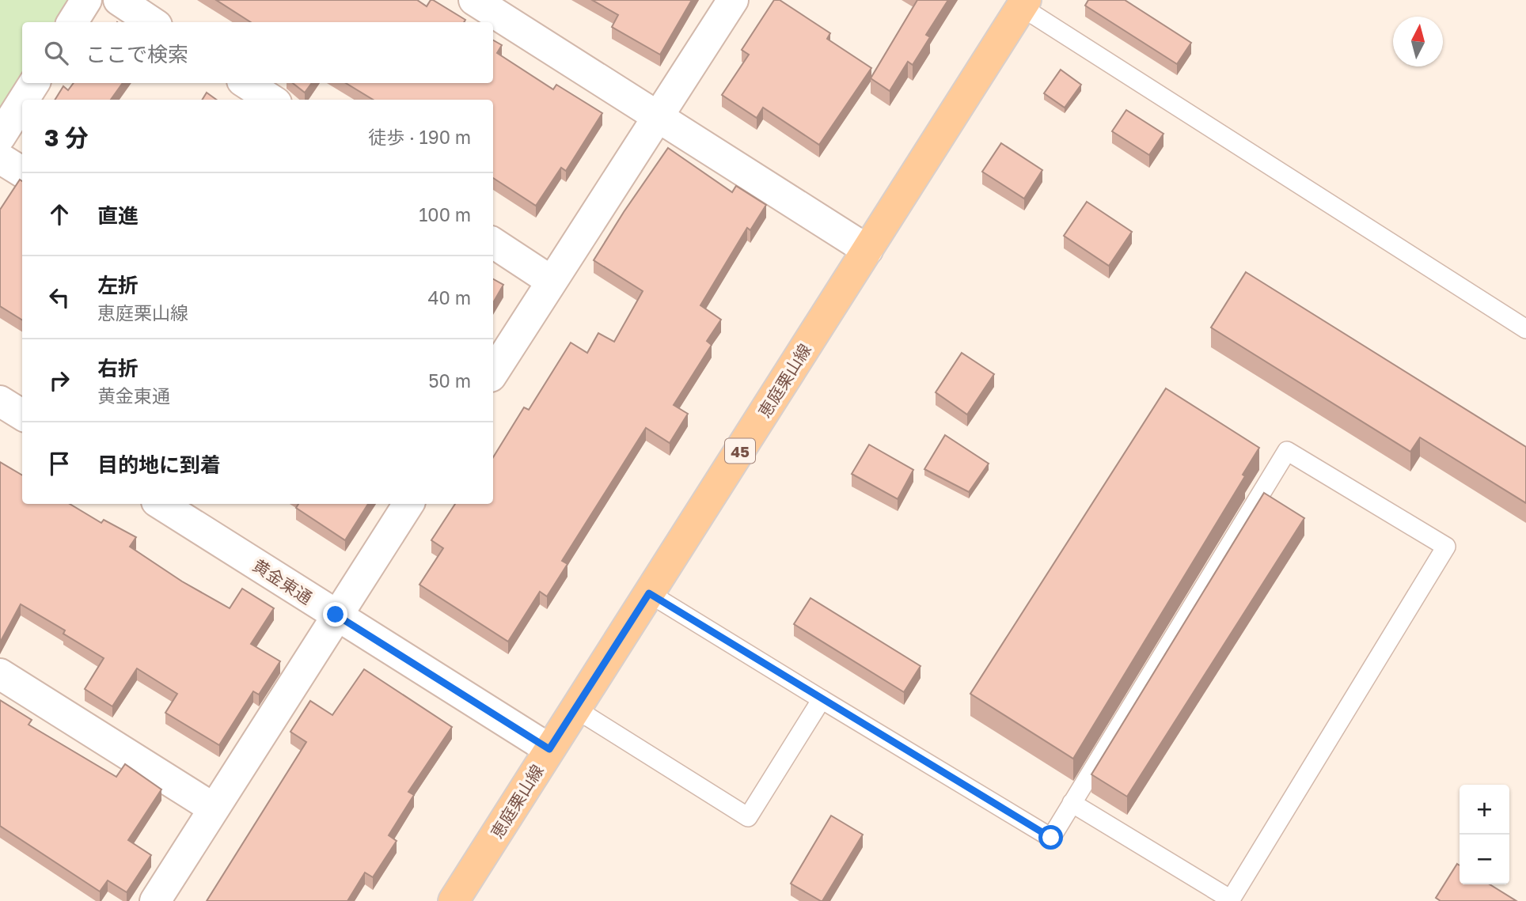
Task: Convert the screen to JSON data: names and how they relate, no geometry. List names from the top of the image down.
{
  "streets": {
    "main road": ["恵庭栗山線", "45"],
    "street": ["黄金東通"]
  },
  "crossings": [
    ["恵庭栗山線", "黄金東通"]
  ],
  "north": "top",
  "page": {
    "search": "ここで検索",
    "heading": ["3 分", "徒歩 · 190 m"],
    "list": [
      ["直進", "100 m"],
      ["左折", "恵庭栗山線", "40 m"],
      ["右折", "黄金東通", "50 m"],
      "目的地に到着"
    ],
    "map_buttons": ["+", "−"]
  }
}
